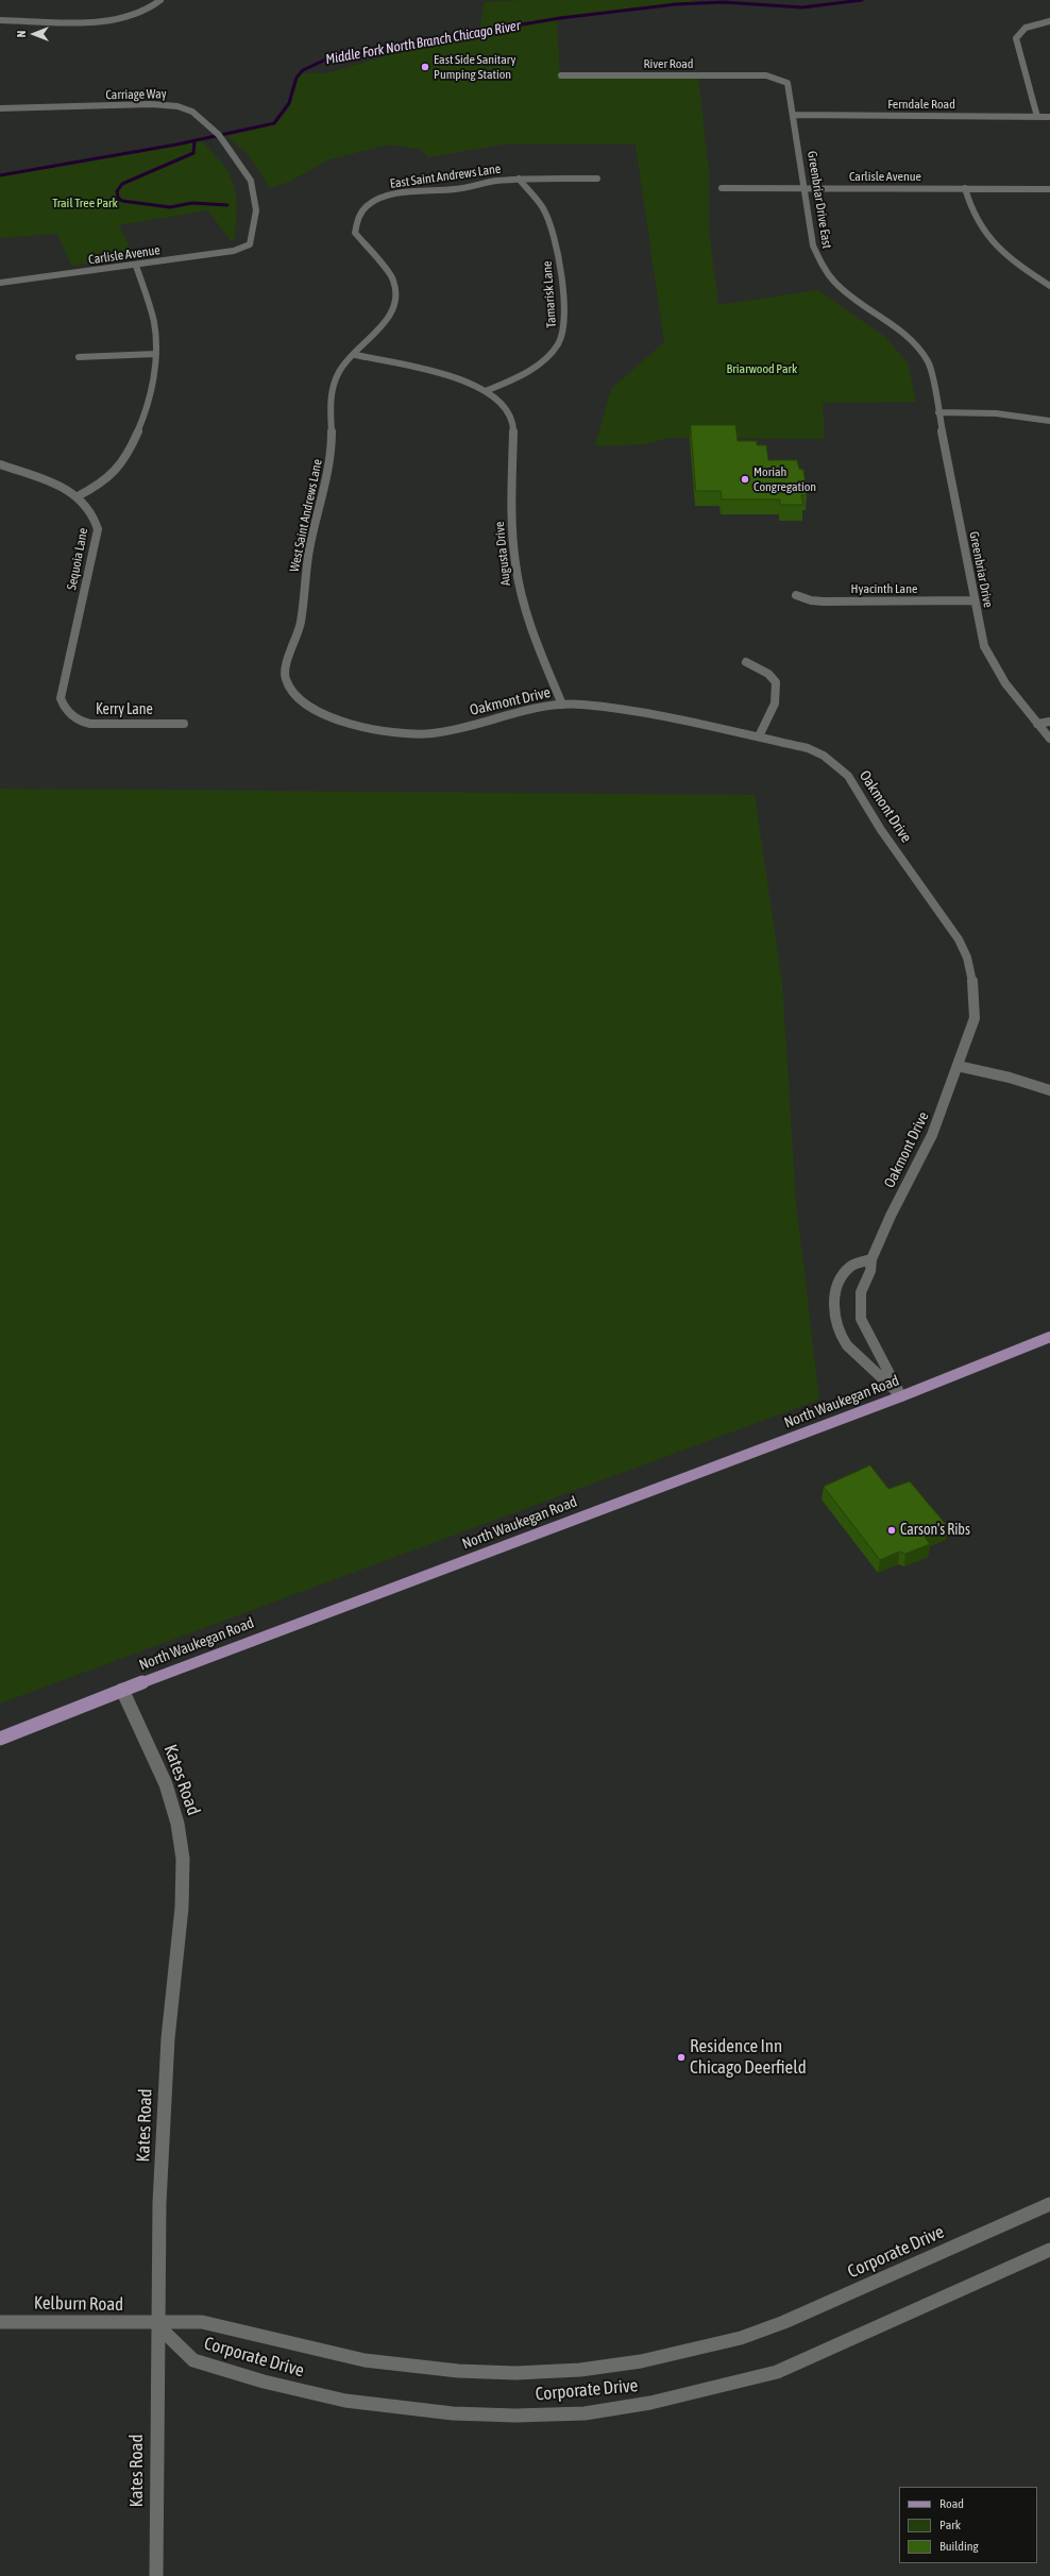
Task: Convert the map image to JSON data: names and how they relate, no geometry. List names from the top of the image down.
{
  "streets": {
    "main road": ["North Waukegan Road"],
    "street": [
      "River Road",
      "Carriage Way",
      "Ferndale Road",
      "East Saint Andrews Lane",
      "Carlisle Avenue",
      "Greenbriar Drive East",
      "Tamarisk Lane",
      "West Saint Andrews Lane",
      "Augusta Drive",
      "Sequoia Lane",
      "Greenbriar Drive",
      "Hyacinth Lane",
      "Oakmont Drive",
      "Kerry Lane",
      "Kates Road",
      "Corporate Drive",
      "Kelburn Road"
    ]
  },
  "crossings": [
    ["River Road", "Greenbriar Drive East"],
    ["Carriage Way", "Carlisle Avenue"],
    ["Ferndale Road", "Greenbriar Drive East"],
    ["East Saint Andrews Lane", "Tamarisk Lane"],
    ["East Saint Andrews Lane", "West Saint Andrews Lane"],
    ["Carlisle Avenue", "Greenbriar Drive East"],
    ["Greenbriar Drive East", "Greenbriar Drive"],
    ["Tamarisk Lane", "Augusta Drive"],
    ["West Saint Andrews Lane", "Oakmont Drive"],
    ["Augusta Drive", "Oakmont Drive"],
    ["Sequoia Lane", "Kerry Lane"],
    ["Greenbriar Drive", "Hyacinth Lane"],
    ["Oakmont Drive", "North Waukegan Road"],
    ["North Waukegan Road", "Kates Road"],
    ["Kates Road", "Corporate Drive"],
    ["Kates Road", "Kelburn Road"],
    ["Corporate Drive", "Kelburn Road"]
  ],
  "water": ["Middle Fork North Branch Chicago River"],
  "parks": ["Trail Tree Park", "Briarwood Park"],
  "places": [
    "East Side Sanitary Pumping Station",
    "Moriah Congregation",
    "Carson's Ribs",
    "Residence Inn Chicago Deerfield"
  ],
  "legend": ["Road", "Park", "Building"],
  "north": "left"
}
